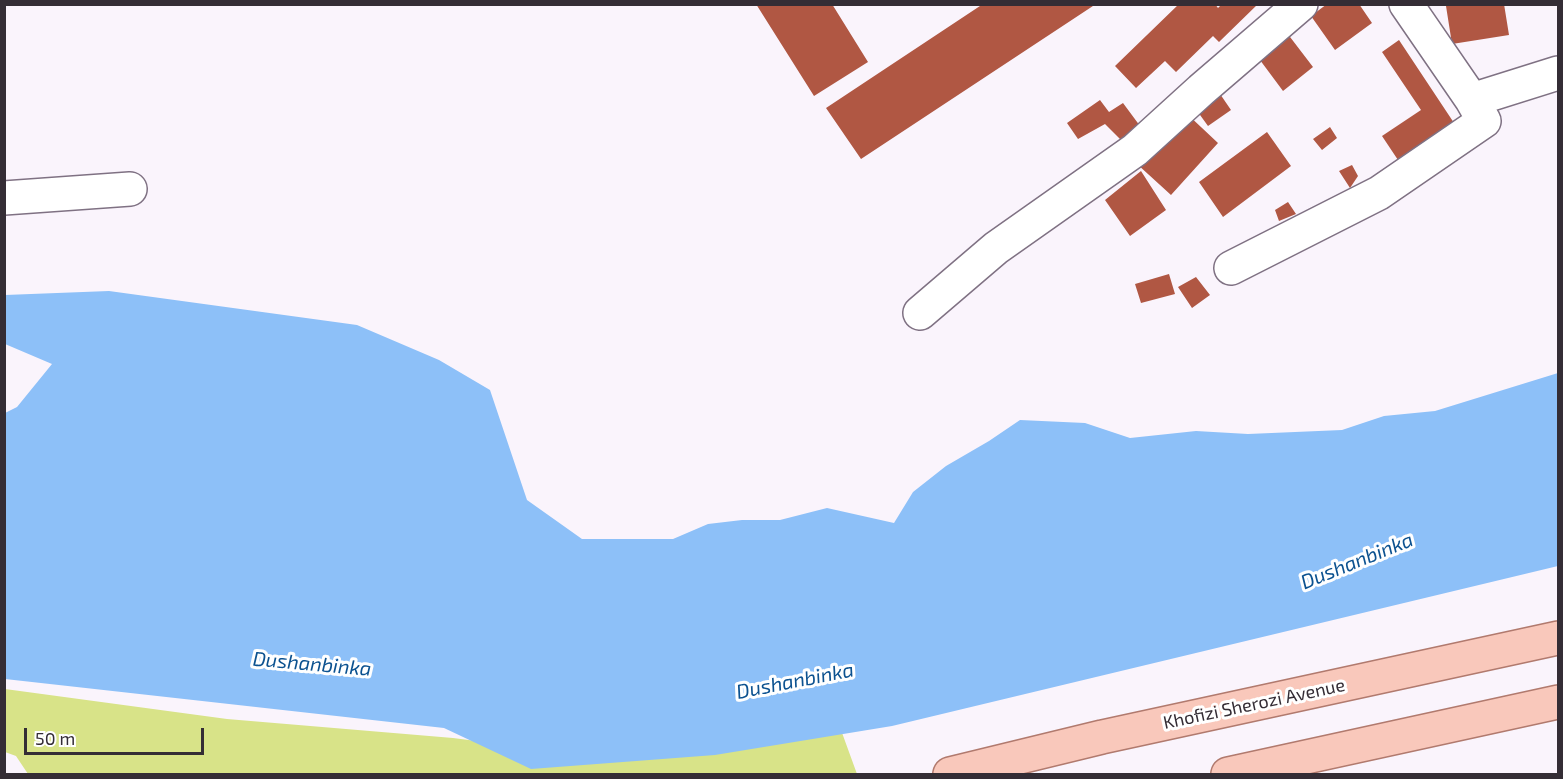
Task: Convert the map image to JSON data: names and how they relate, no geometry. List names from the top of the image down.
{
  "streets": {
    "main road": ["Khofizi Sherozi Avenue"]
  },
  "water": ["Dushanbinka"],
  "scale_bar": "50 m"
}
